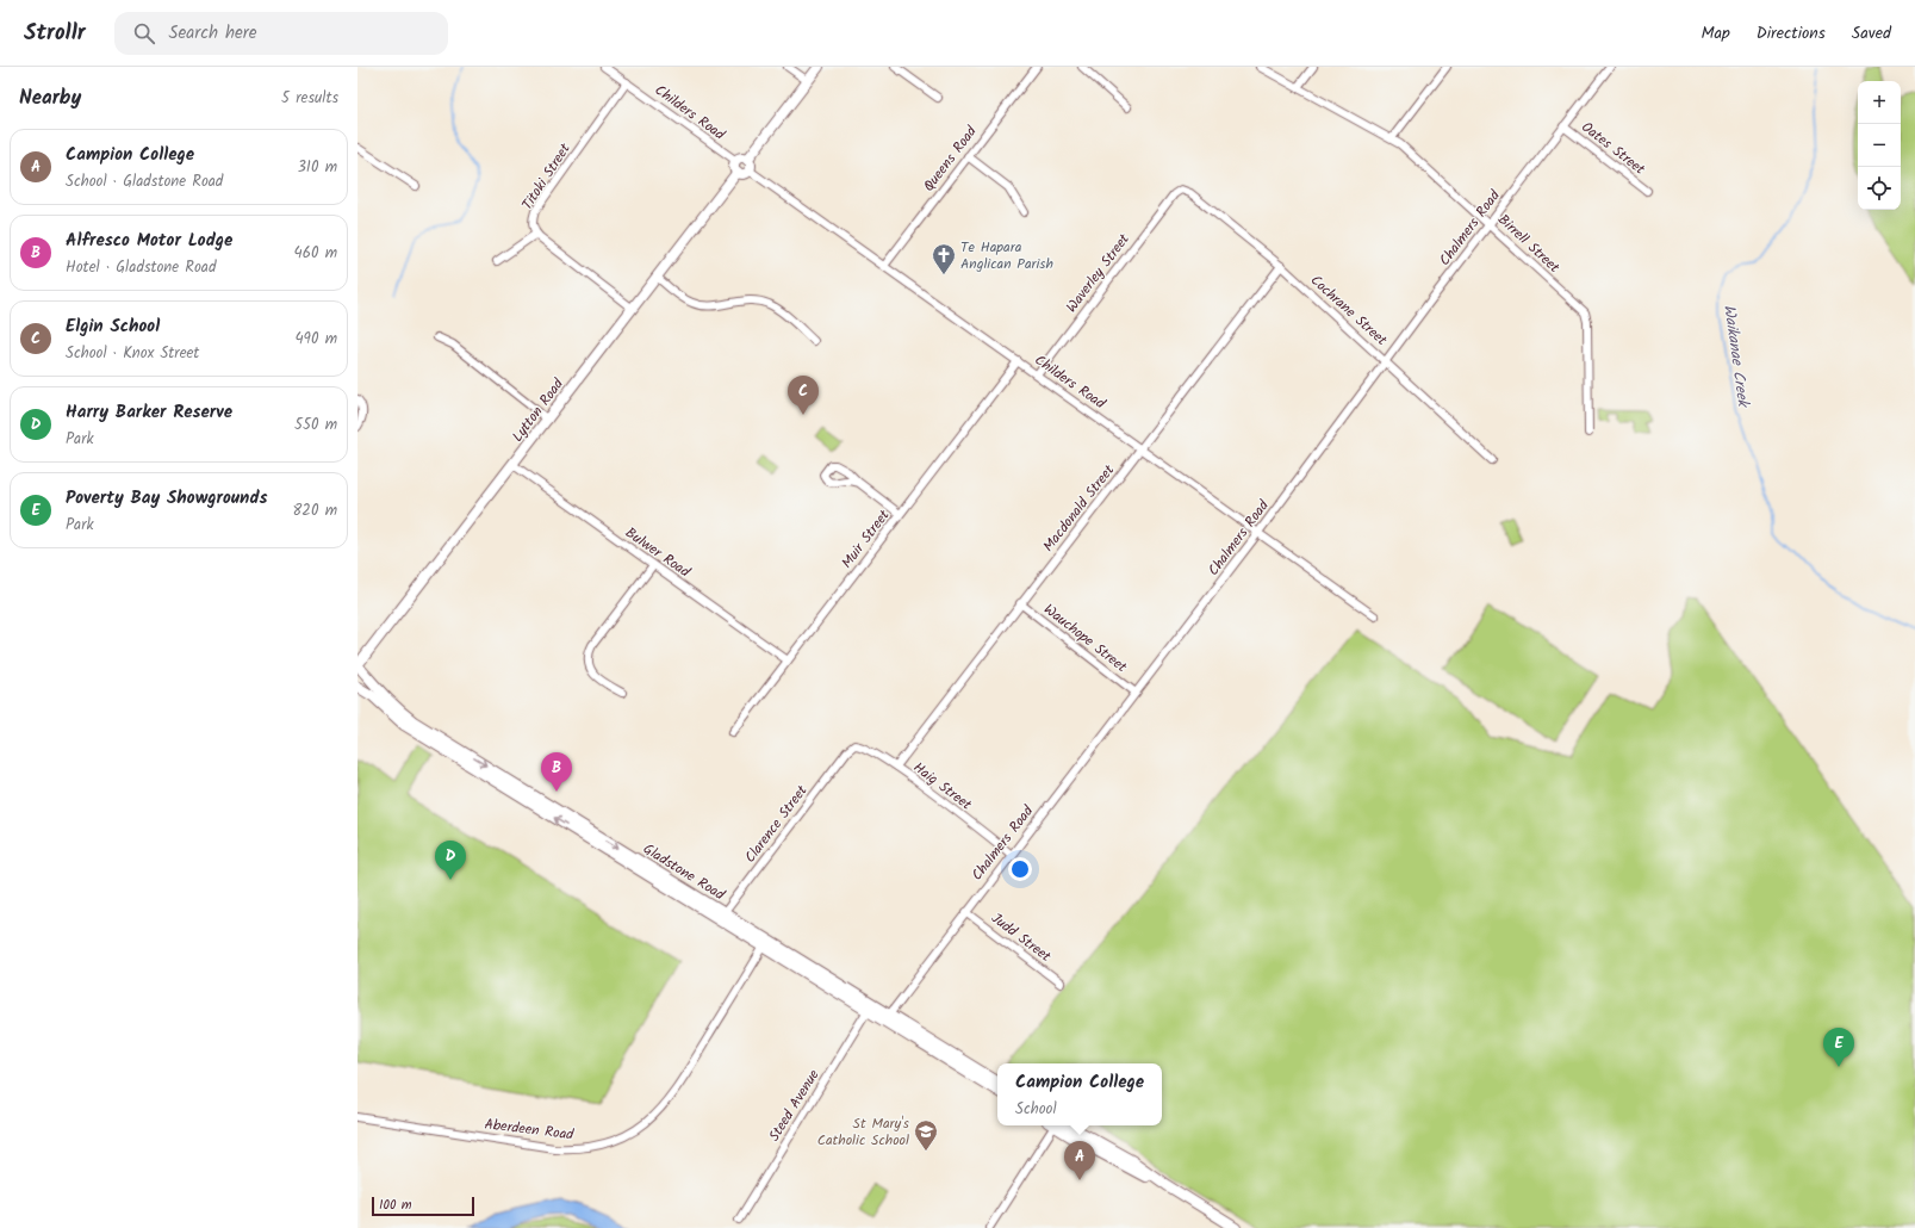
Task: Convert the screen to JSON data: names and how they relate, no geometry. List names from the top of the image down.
{
  "streets": {
    "main road": ["Lytton Road", "Gladstone Road"],
    "street": [
      "Childers Road",
      "Oates Street",
      "Queens Road",
      "Titoki Street",
      "Chalmers Road",
      "Birrell Street",
      "Waverley Street",
      "Cochrane Street",
      "Macdonald Street",
      "Muir Street",
      "Bulwer Road",
      "Wauchope Street",
      "Haig Street",
      "Clarence Street",
      "Judd Street",
      "Steed Avenue",
      "Aberdeen Road"
    ]
  },
  "crossings": [
    ["Childers Road", "Queens Road"],
    ["Childers Road", "Titoki Street"],
    ["Childers Road", "Chalmers Road"],
    ["Childers Road", "Waverley Street"],
    ["Childers Road", "Lytton Road"],
    ["Childers Road", "Macdonald Street"],
    ["Childers Road", "Muir Street"],
    ["Oates Street", "Chalmers Road"],
    ["Chalmers Road", "Birrell Street"],
    ["Chalmers Road", "Cochrane Street"],
    ["Chalmers Road", "Wauchope Street"],
    ["Chalmers Road", "Haig Street"],
    ["Chalmers Road", "Gladstone Road"],
    ["Chalmers Road", "Judd Street"],
    ["Waverley Street", "Cochrane Street"],
    ["Cochrane Street", "Macdonald Street"],
    ["Lytton Road", "Bulwer Road"],
    ["Lytton Road", "Gladstone Road"],
    ["Macdonald Street", "Wauchope Street"],
    ["Macdonald Street", "Haig Street"],
    ["Muir Street", "Bulwer Road"],
    ["Haig Street", "Clarence Street"],
    ["Clarence Street", "Gladstone Road"],
    ["Gladstone Road", "Steed Avenue"],
    ["Gladstone Road", "Aberdeen Road"]
  ],
  "water": ["Waikanae Creek"],
  "places": {
    "church": ["Te Hapara Anglican Parish"],
    "school or university": ["St Mary's Catholic School"]
  },
  "scale_bar": "100 m",
  "page": {
    "header": "Strollr",
    "search": "Search here",
    "nav": ["Map", "Directions", "Saved"],
    "heading": ["Nearby", "5 results"],
    "map_buttons": ["+", "−"],
    "list": [
      {
        "mark": "A",
        "name": "Campion College",
        "note": "School · Gladstone Road",
        "value": "310 m"
      },
      {
        "mark": "B",
        "name": "Alfresco Motor Lodge",
        "note": "Hotel · Gladstone Road",
        "value": "460 m"
      },
      {
        "mark": "C",
        "name": "Elgin School",
        "note": "School · Knox Street",
        "value": "490 m"
      },
      {
        "mark": "D",
        "name": "Harry Barker Reserve",
        "note": "Park",
        "value": "550 m"
      },
      {
        "mark": "E",
        "name": "Poverty Bay Showgrounds",
        "note": "Park",
        "value": "820 m"
      }
    ],
    "pins": [
      "C",
      "B",
      "D",
      "E",
      "A"
    ],
    "popup": ["Campion College", "School"],
    "scale": "100 m"
  }
}
